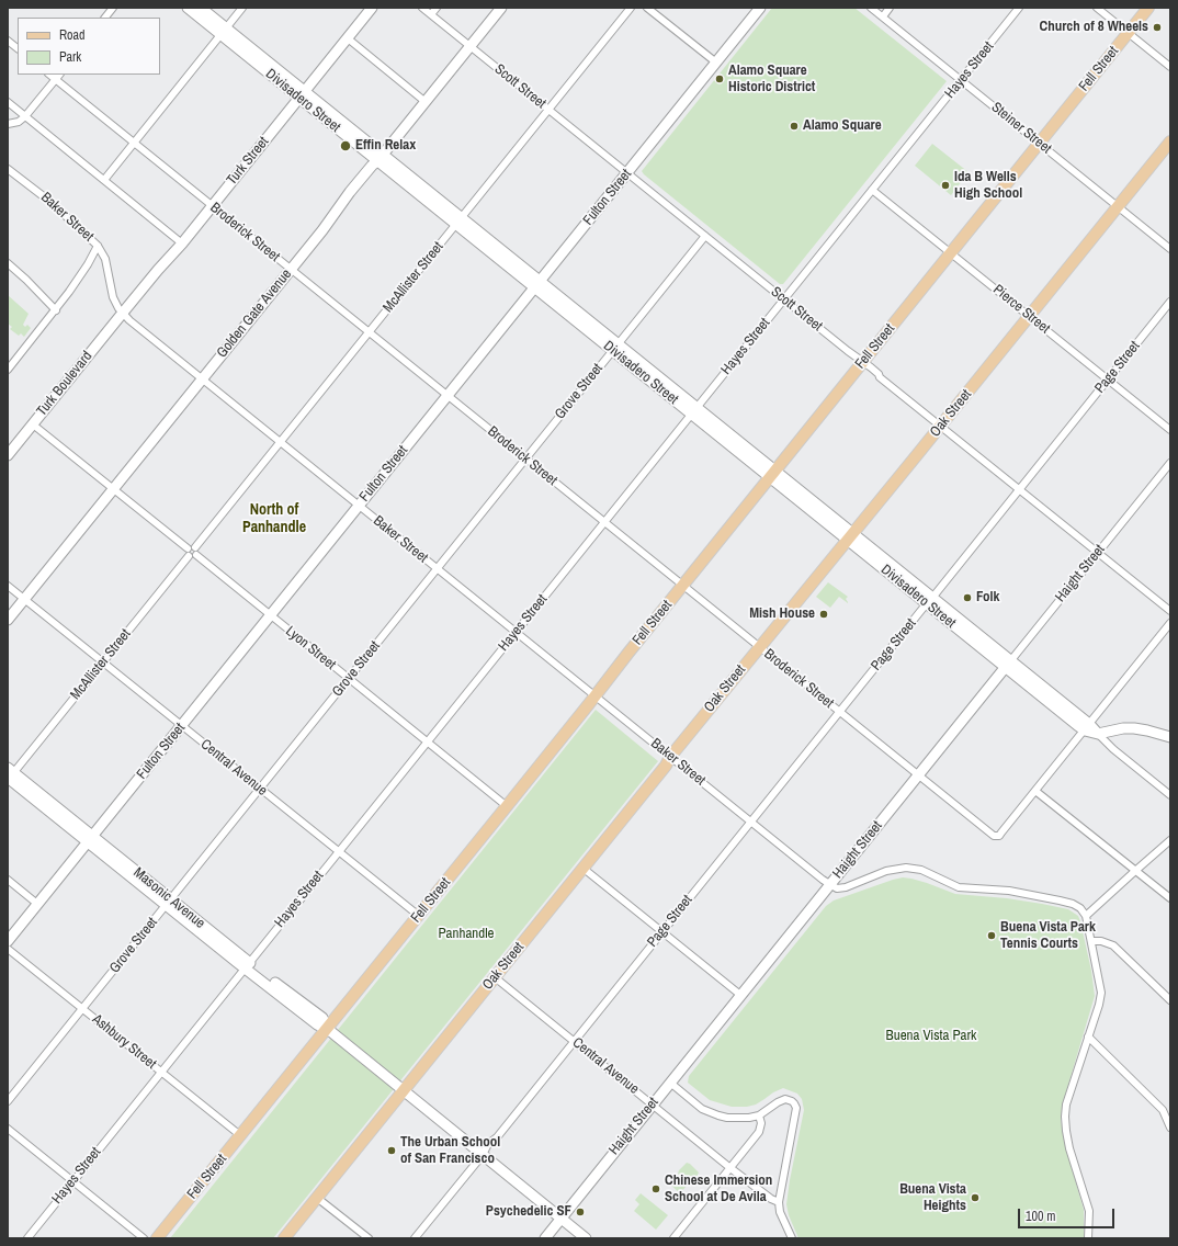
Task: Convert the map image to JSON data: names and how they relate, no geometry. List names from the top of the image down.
{
  "streets": {
    "main road": [
      "Fell Street",
      "Divisadero Street",
      "Turk Street",
      "Fulton Street",
      "Golden Gate Avenue",
      "Turk Boulevard",
      "Oak Street",
      "Haight Street",
      "Masonic Avenue"
    ],
    "street": [
      "Hayes Street",
      "Scott Street",
      "Steiner Street",
      "Baker Street",
      "Broderick Street",
      "McAllister Street",
      "Pierce Street",
      "Page Street",
      "Grove Street",
      "Lyon Street",
      "Central Avenue",
      "Ashbury Street"
    ]
  },
  "crossings": [
    ["Fell Street", "Scott Street"],
    ["Fell Street", "Divisadero Street"],
    ["Fell Street", "Steiner Street"],
    ["Fell Street", "Baker Street"],
    ["Fell Street", "Broderick Street"],
    ["Fell Street", "Pierce Street"],
    ["Fell Street", "Lyon Street"],
    ["Fell Street", "Central Avenue"],
    ["Fell Street", "Masonic Avenue"],
    ["Fell Street", "Ashbury Street"],
    ["Hayes Street", "Scott Street"],
    ["Hayes Street", "Divisadero Street"],
    ["Hayes Street", "Steiner Street"],
    ["Hayes Street", "Baker Street"],
    ["Hayes Street", "Broderick Street"],
    ["Hayes Street", "Pierce Street"],
    ["Hayes Street", "Lyon Street"],
    ["Hayes Street", "Central Avenue"],
    ["Hayes Street", "Masonic Avenue"],
    ["Hayes Street", "Ashbury Street"],
    ["Scott Street", "Fulton Street"],
    ["Scott Street", "McAllister Street"],
    ["Scott Street", "Golden Gate Avenue"],
    ["Scott Street", "Page Street"],
    ["Scott Street", "Grove Street"],
    ["Scott Street", "Oak Street"],
    ["Scott Street", "Haight Street"],
    ["Divisadero Street", "Turk Street"],
    ["Divisadero Street", "Fulton Street"],
    ["Divisadero Street", "McAllister Street"],
    ["Divisadero Street", "Golden Gate Avenue"],
    ["Divisadero Street", "Page Street"],
    ["Divisadero Street", "Grove Street"],
    ["Divisadero Street", "Oak Street"],
    ["Divisadero Street", "Haight Street"],
    ["Steiner Street", "Oak Street"],
    ["Turk Street", "Baker Street"],
    ["Turk Street", "Broderick Street"],
    ["Turk Street", "Turk Boulevard"],
    ["Fulton Street", "Baker Street"],
    ["Fulton Street", "Broderick Street"],
    ["Fulton Street", "Lyon Street"],
    ["Fulton Street", "Central Avenue"],
    ["Fulton Street", "Masonic Avenue"],
    ["Baker Street", "McAllister Street"],
    ["Baker Street", "Golden Gate Avenue"],
    ["Baker Street", "Page Street"],
    ["Baker Street", "Turk Boulevard"],
    ["Baker Street", "Grove Street"],
    ["Baker Street", "Oak Street"],
    ["Baker Street", "Haight Street"],
    ["Broderick Street", "McAllister Street"],
    ["Broderick Street", "Golden Gate Avenue"],
    ["Broderick Street", "Page Street"],
    ["Broderick Street", "Grove Street"],
    ["Broderick Street", "Oak Street"],
    ["Broderick Street", "Haight Street"],
    ["McAllister Street", "Lyon Street"],
    ["McAllister Street", "Central Avenue"],
    ["McAllister Street", "Masonic Avenue"],
    ["Pierce Street", "Page Street"],
    ["Pierce Street", "Oak Street"],
    ["Golden Gate Avenue", "Central Avenue"],
    ["Page Street", "Central Avenue"],
    ["Page Street", "Masonic Avenue"],
    ["Grove Street", "Lyon Street"],
    ["Grove Street", "Central Avenue"],
    ["Grove Street", "Masonic Avenue"],
    ["Grove Street", "Ashbury Street"],
    ["Oak Street", "Central Avenue"],
    ["Oak Street", "Masonic Avenue"],
    ["Haight Street", "Central Avenue"],
    ["Haight Street", "Masonic Avenue"]
  ],
  "districts": ["North of Panhandle"],
  "parks": ["Panhandle", "Buena Vista Park"],
  "places": [
    "Church of 8 Wheels",
    "Alamo Square Historic District",
    "Alamo Square",
    "Effin Relax",
    "Ida B Wells High School",
    "Folk",
    "Mish House",
    "Buena Vista Park Tennis Courts",
    "The Urban School of San Francisco",
    "Chinese Immersion School at De Avila",
    "Buena Vista Heights",
    "Psychedelic SF"
  ],
  "legend": ["Road", "Park"],
  "scale_bar": "100 m"
}
